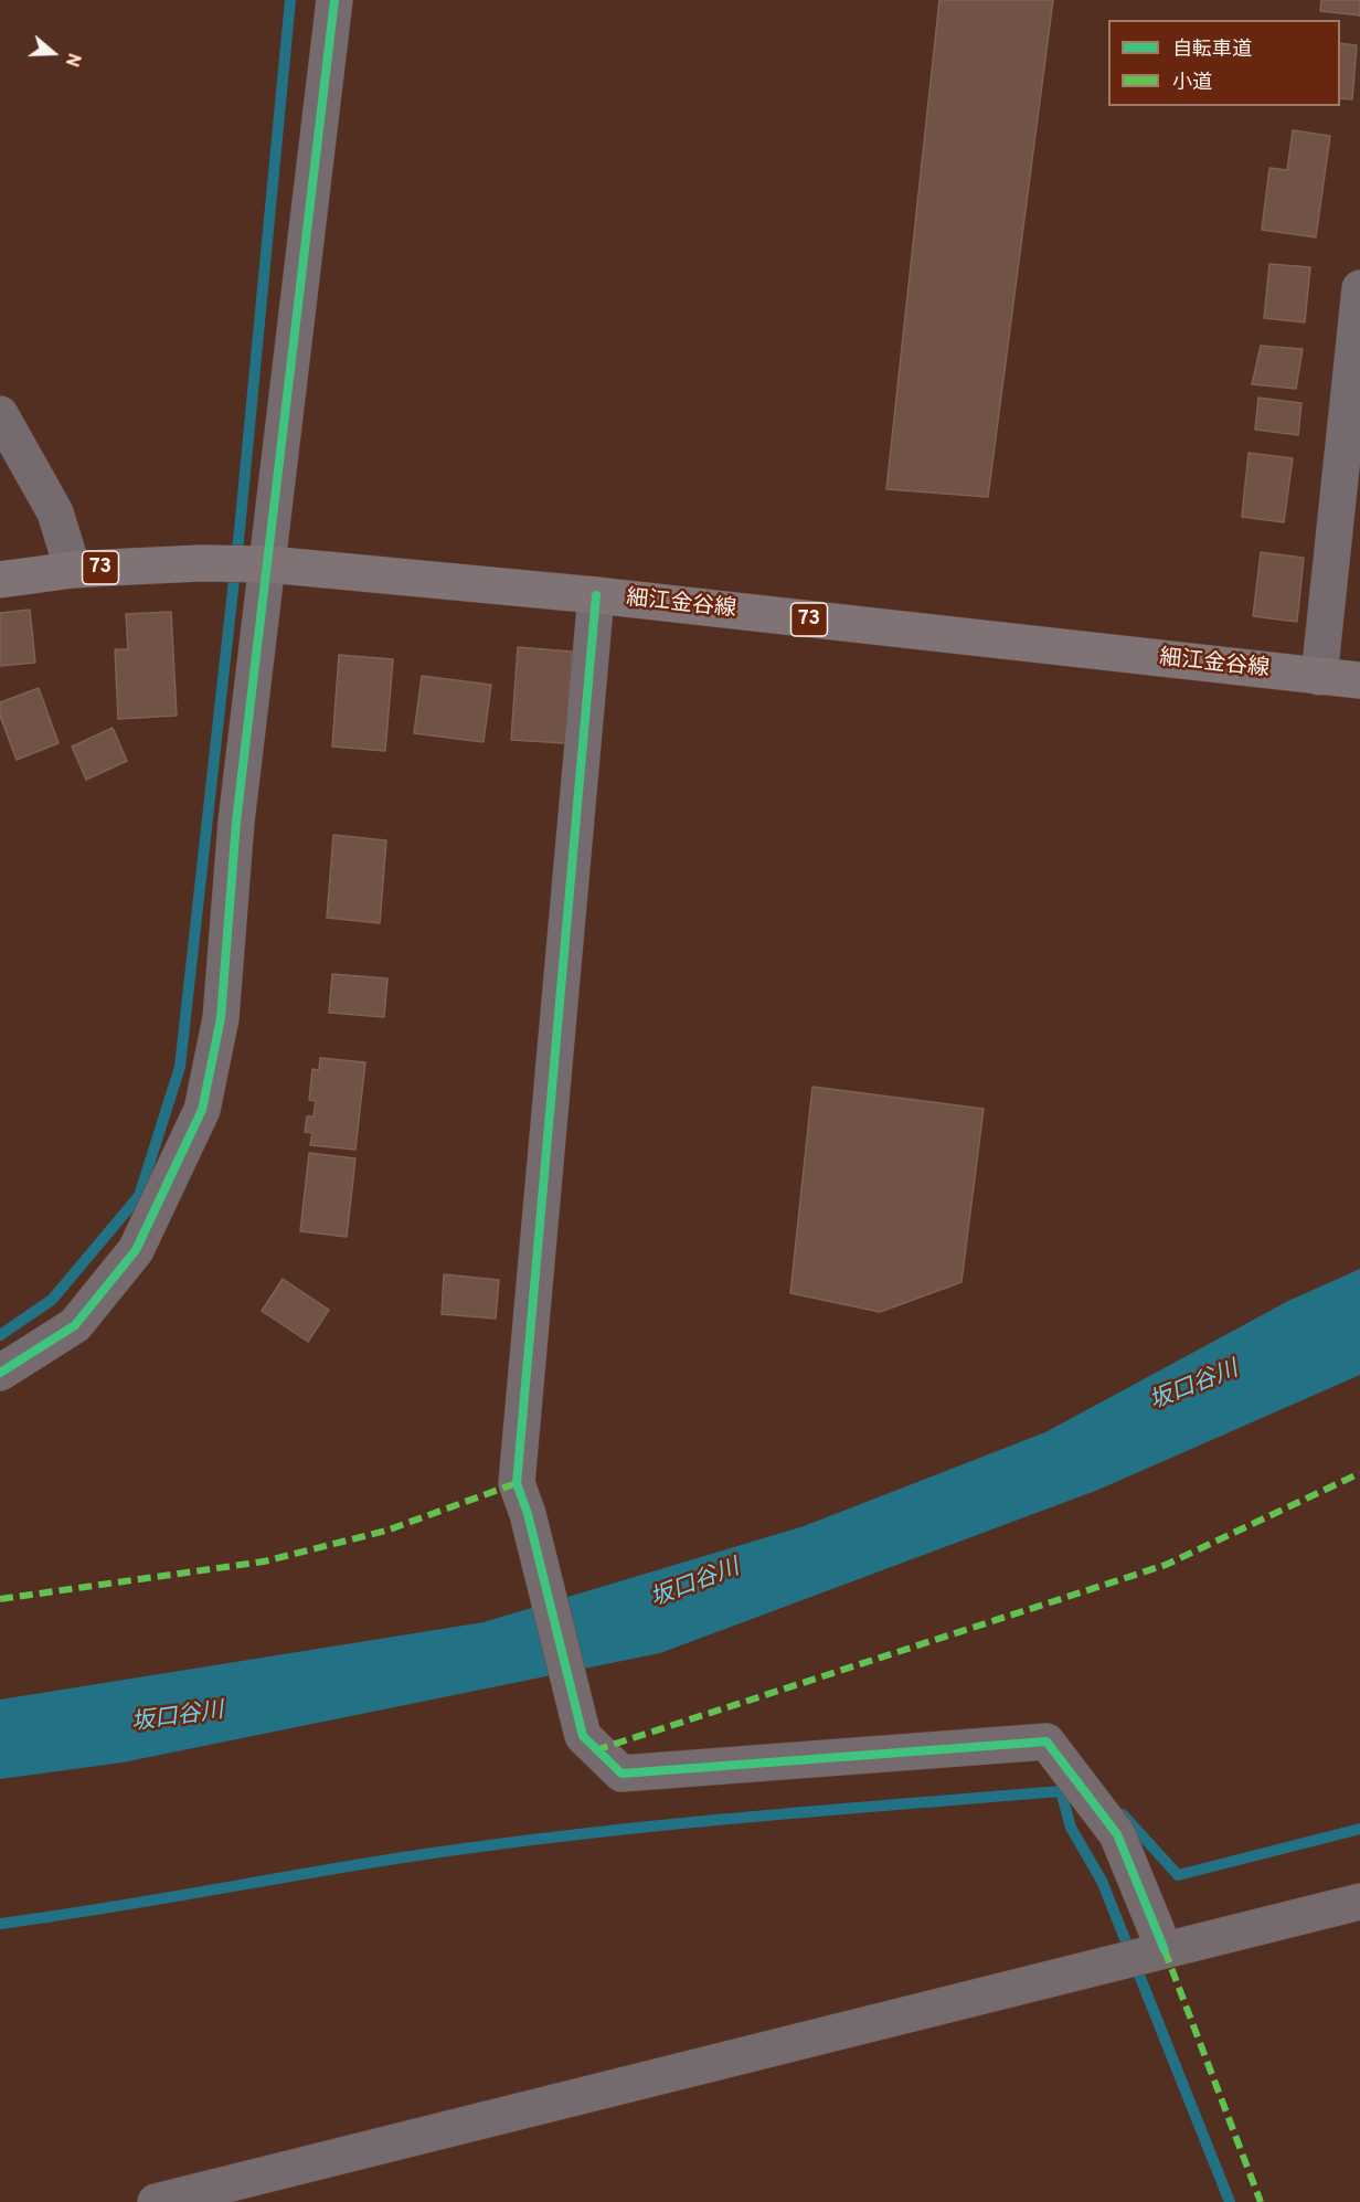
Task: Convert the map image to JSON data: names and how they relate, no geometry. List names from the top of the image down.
{
  "streets": {
    "main road": ["73", "細江金谷線"]
  },
  "water": ["坂口谷川"],
  "legend": ["自転車道", "小道"],
  "north": "right"
}
